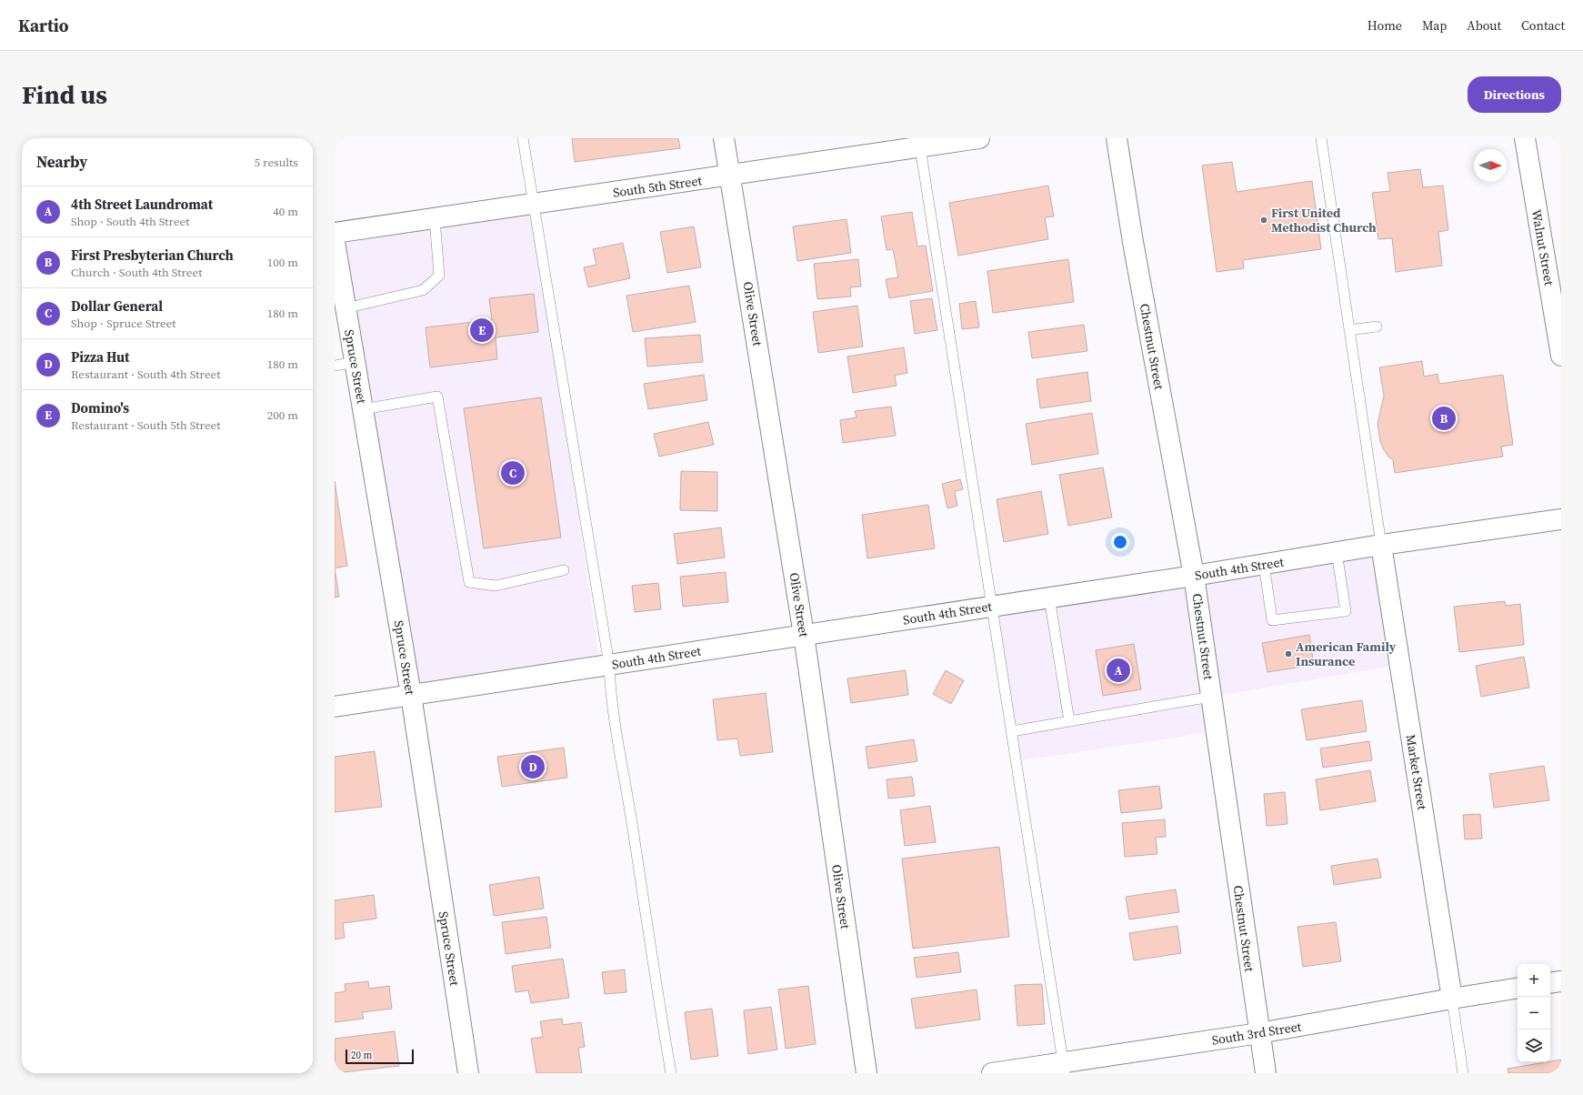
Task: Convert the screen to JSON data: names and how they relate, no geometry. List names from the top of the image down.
{
  "streets": {
    "main road": [
      "South 5th Street",
      "Walnut Street",
      "Olive Street",
      "Chestnut Street",
      "Spruce Street",
      "South 4th Street",
      "Market Street",
      "South 3rd Street"
    ]
  },
  "crossings": [
    ["South 5th Street", "Olive Street"],
    ["Olive Street", "South 4th Street"],
    ["Chestnut Street", "South 4th Street"],
    ["Chestnut Street", "South 3rd Street"],
    ["Spruce Street", "South 4th Street"],
    ["South 4th Street", "Market Street"],
    ["Market Street", "South 3rd Street"]
  ],
  "places": ["First United Methodist Church", "American Family Insurance"],
  "scale_bar": "20 m",
  "north": "right",
  "page": {
    "header": "Kartio",
    "nav": [
      "Home",
      "Map",
      "About",
      "Contact"
    ],
    "buttons": "Directions",
    "title": "Find us",
    "heading": ["Nearby", "5 results"],
    "list": [
      {
        "mark": "A",
        "name": "4th Street Laundromat",
        "note": "Shop · South 4th Street",
        "value": "40 m"
      },
      {
        "mark": "B",
        "name": "First Presbyterian Church",
        "note": "Church · South 4th Street",
        "value": "100 m"
      },
      {
        "mark": "C",
        "name": "Dollar General",
        "note": "Shop · Spruce Street",
        "value": "180 m"
      },
      {
        "mark": "D",
        "name": "Pizza Hut",
        "note": "Restaurant · South 4th Street",
        "value": "180 m"
      },
      {
        "mark": "E",
        "name": "Domino's",
        "note": "Restaurant · South 5th Street",
        "value": "200 m"
      }
    ],
    "pins": [
      "E",
      "B",
      "C",
      "A",
      "D"
    ],
    "map_buttons": ["+", "−"],
    "scale": "20 m"
  }
}
